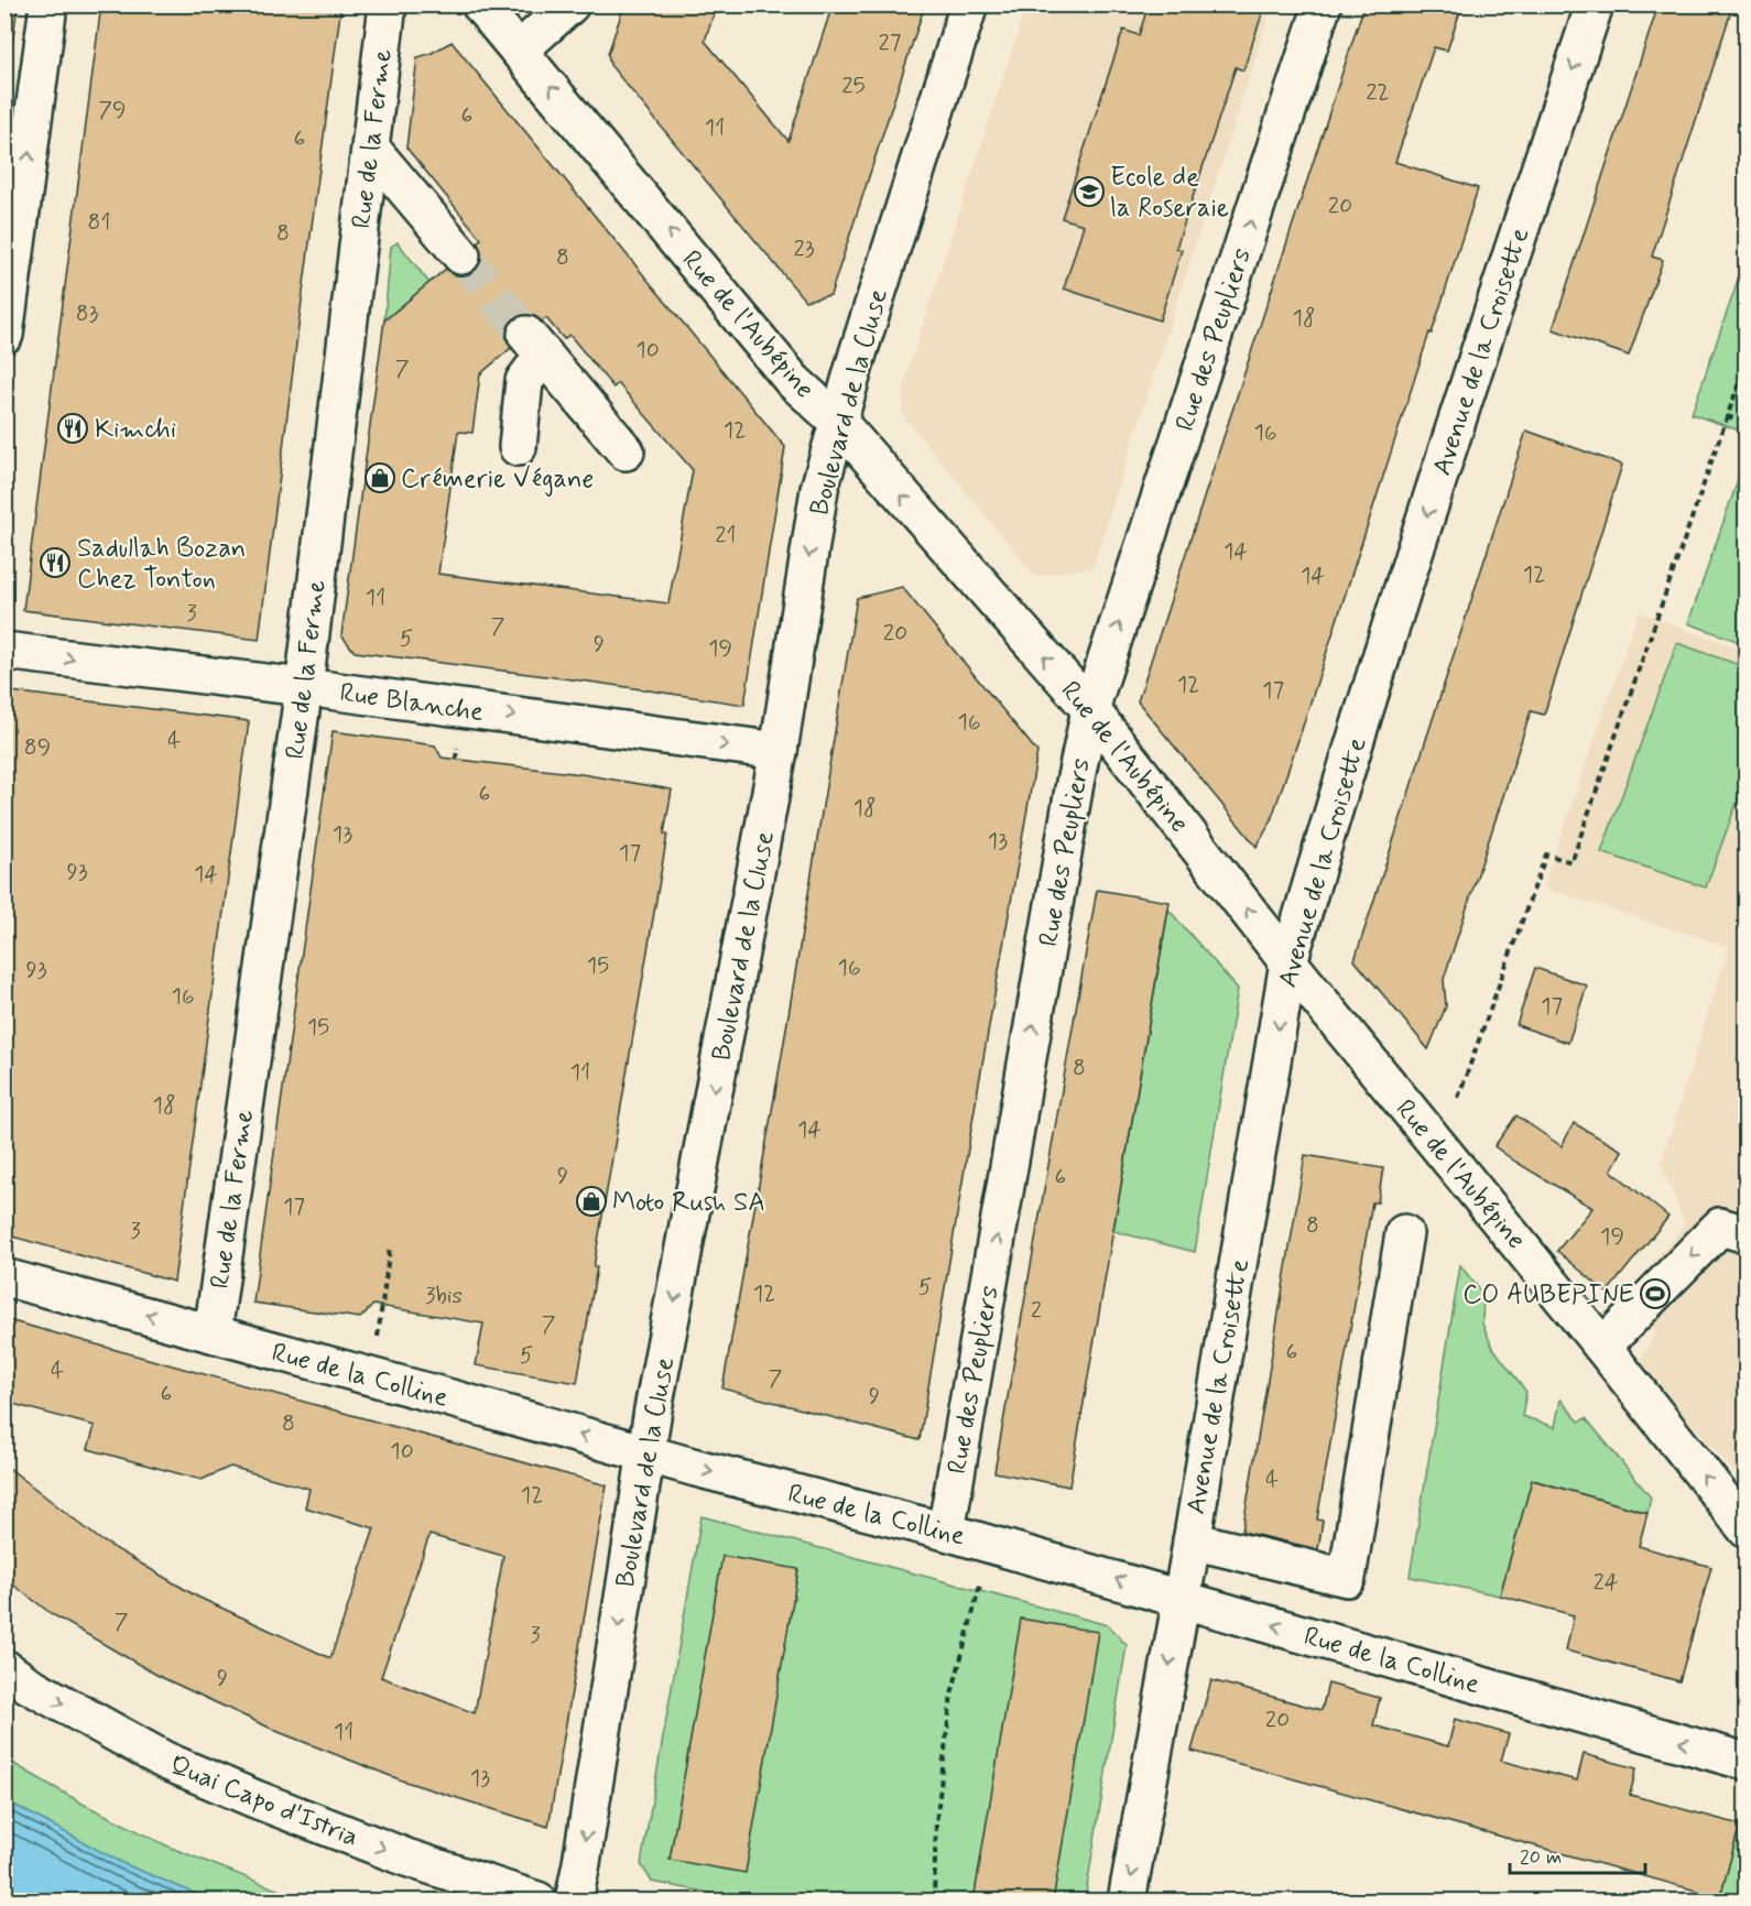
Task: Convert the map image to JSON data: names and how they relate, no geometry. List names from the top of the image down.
{
  "streets": {
    "street": [
      "Rue de la Ferme",
      "Rue de l'Aubépine",
      "Rue des Peupliers",
      "Avenue de la Croisette",
      "Boulevard de la Cluse",
      "Rue Blanche",
      "Rue de la Colline",
      "Quai Capo d'Istria"
    ]
  },
  "crossings": [
    ["Rue de la Ferme", "Rue Blanche"],
    ["Rue de la Ferme", "Rue de la Colline"],
    ["Rue de l'Aubépine", "Rue des Peupliers"],
    ["Rue de l'Aubépine", "Avenue de la Croisette"],
    ["Rue de l'Aubépine", "Boulevard de la Cluse"],
    ["Rue des Peupliers", "Rue de la Colline"],
    ["Avenue de la Croisette", "Rue de la Colline"],
    ["Boulevard de la Cluse", "Rue Blanche"],
    ["Boulevard de la Cluse", "Rue de la Colline"]
  ],
  "one_way": [
    "Rue de l'Aubépine",
    "Rue des Peupliers",
    "Avenue de la Croisette",
    "Boulevard de la Cluse",
    "Rue Blanche",
    "Quai Capo d'Istria"
  ],
  "places": {
    "school or university": ["Ecole de la Roseraie"],
    "restaurant": ["Kimchi", "Sadullah Bozan Chez Tonton"],
    "shop": ["Crémerie Végane", "Moto Rush SA"],
    "sports": ["CO AUBEPINE"]
  },
  "house_numbers": [
    "27",
    "25",
    "22",
    "79",
    "6",
    "11",
    "6",
    "20",
    "81",
    "8",
    "23",
    "8",
    "83",
    "18",
    "10",
    "7",
    "12",
    "16",
    "21",
    "14",
    "12",
    "14",
    "11",
    "3",
    "7",
    "20",
    "5",
    "9",
    "19",
    "12",
    "17",
    "16",
    "4",
    "89",
    "6",
    "18",
    "13",
    "13",
    "17",
    "93",
    "14",
    "15",
    "16",
    "93",
    "16",
    "17",
    "15",
    "8",
    "11",
    "18",
    "14",
    "9",
    "6",
    "17",
    "8",
    "3",
    "19",
    "5",
    "12",
    "3bis",
    "2",
    "7",
    "6",
    "5",
    "4",
    "7",
    "6",
    "9",
    "8",
    "10",
    "4",
    "12",
    "24",
    "7",
    "3",
    "9",
    "20",
    "11",
    "13"
  ],
  "scale_bar": "20 m"
}
